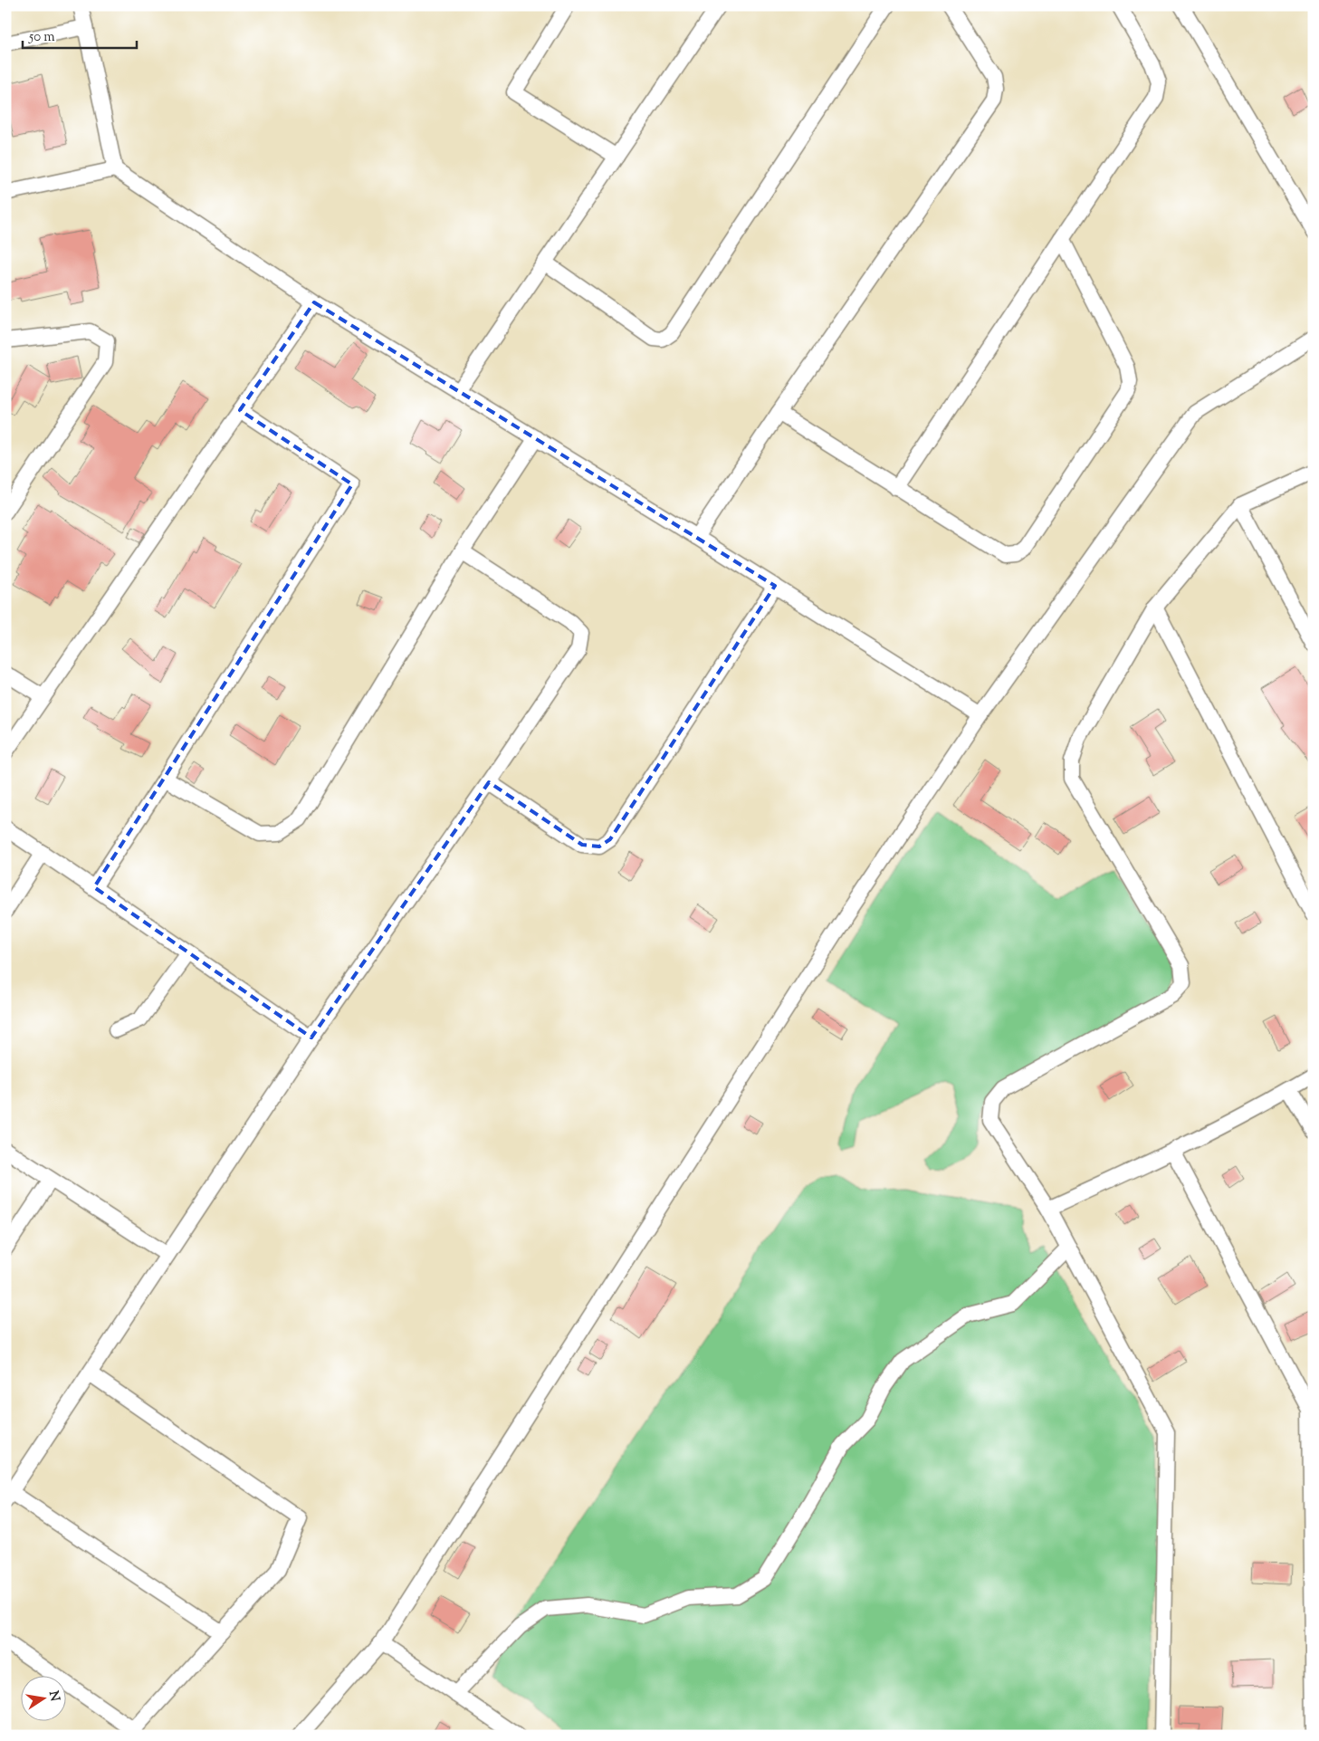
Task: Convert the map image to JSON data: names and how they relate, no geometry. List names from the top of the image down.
{
  "scale_bar": "50 m",
  "north": "right"
}
